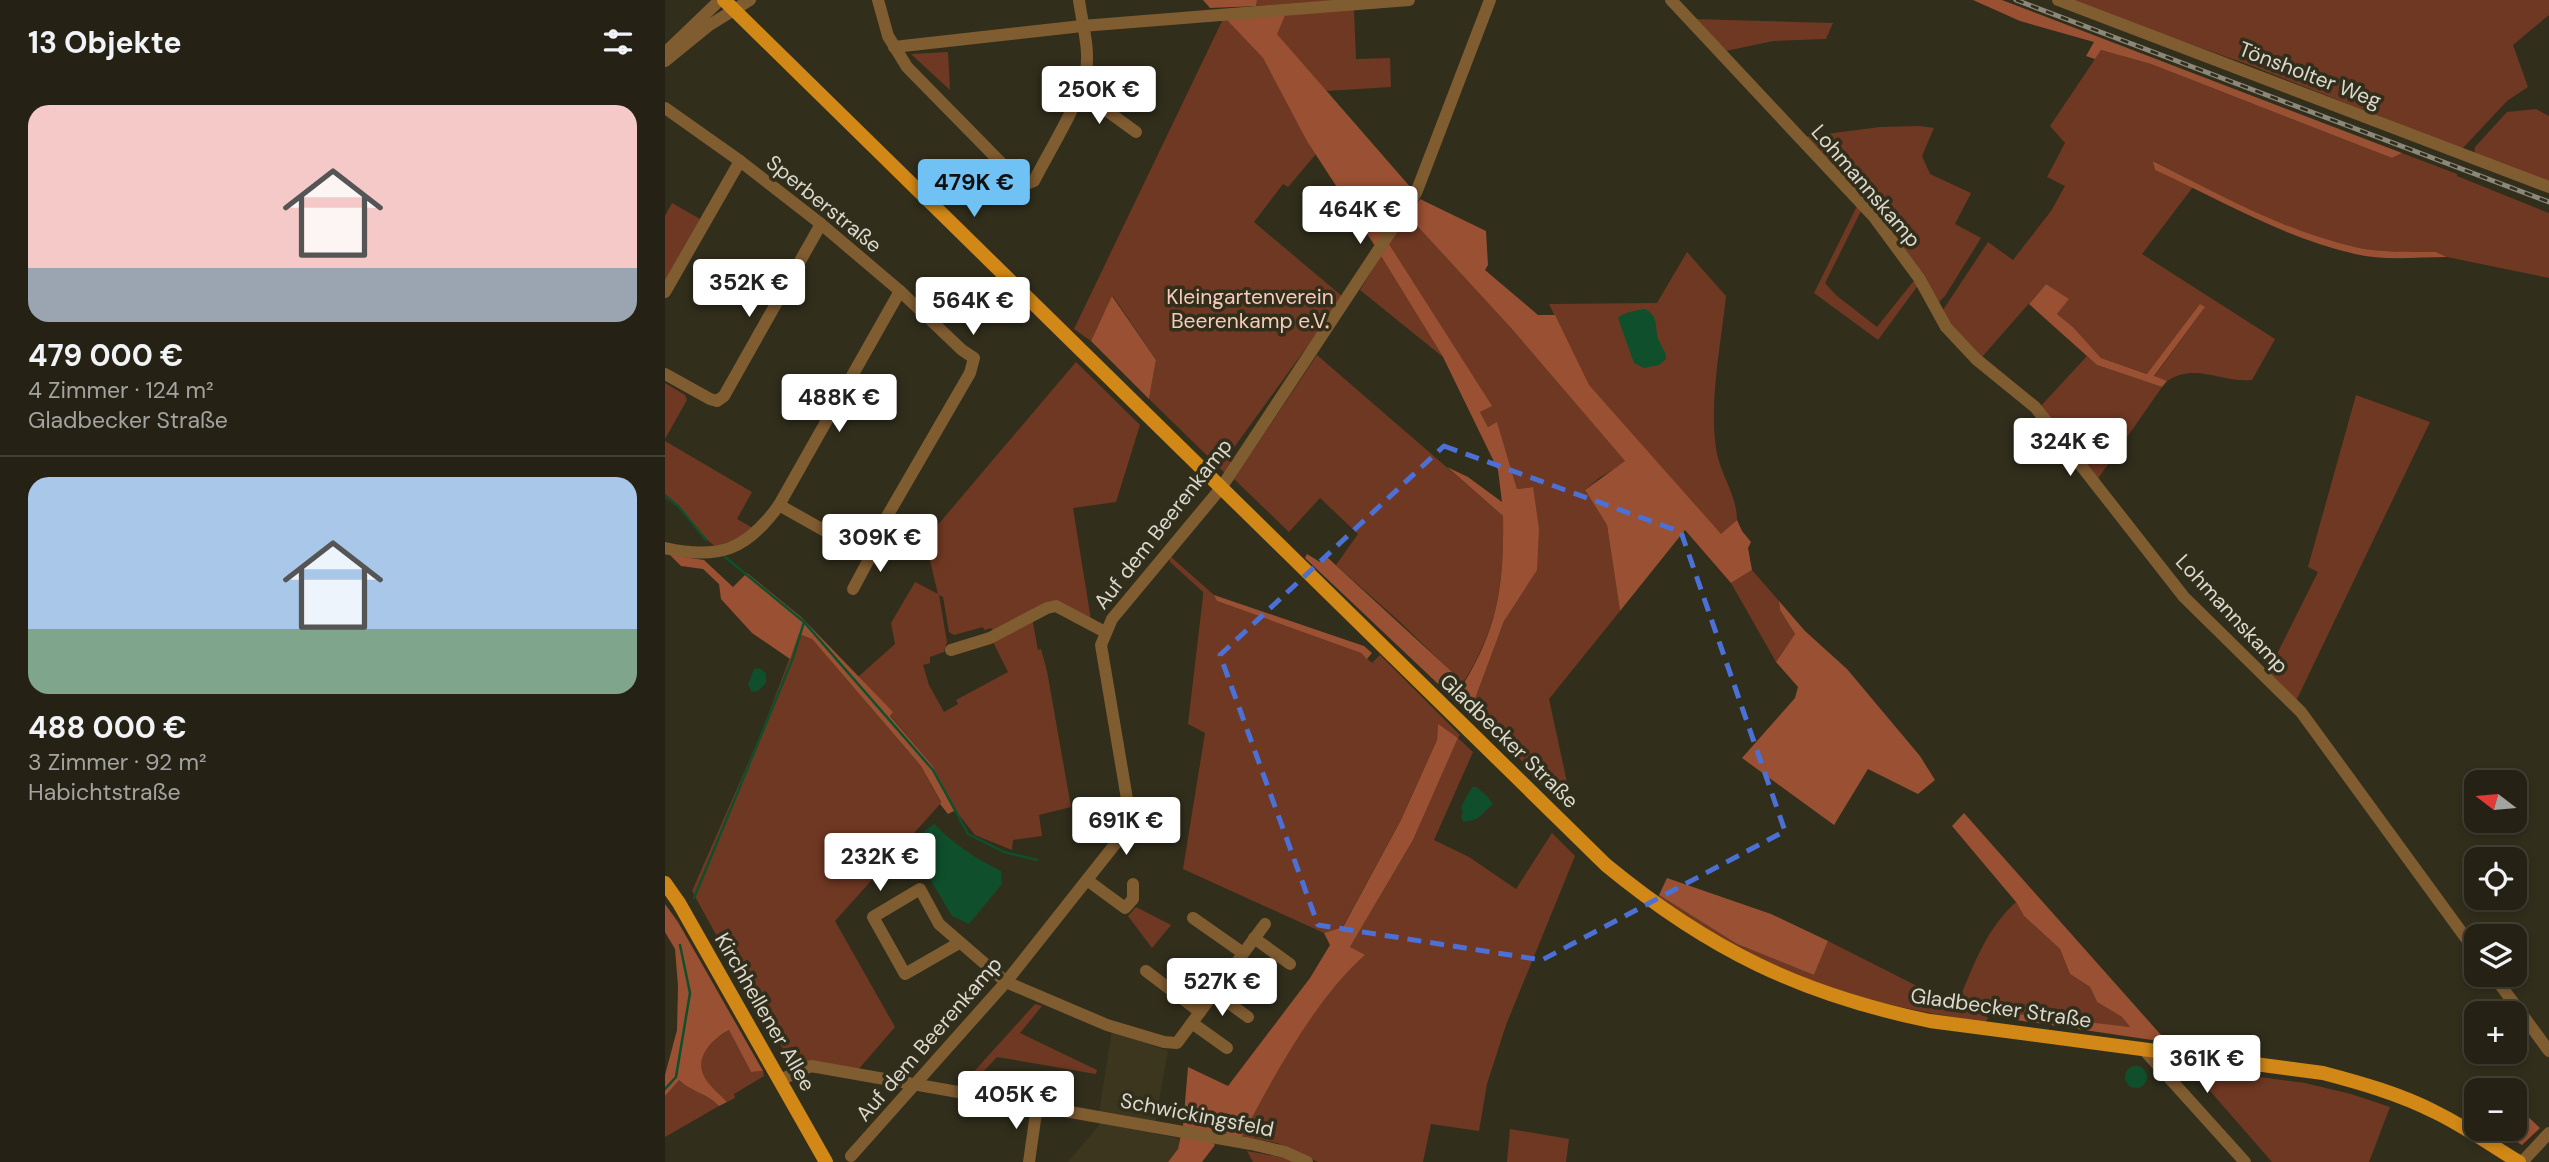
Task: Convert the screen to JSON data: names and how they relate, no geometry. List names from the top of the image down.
{
  "streets": {
    "main road": ["Gladbecker Straße", "Kirchhellener Allee"],
    "street": [
      "Tönsholter Weg",
      "Lohmannskamp",
      "Sperberstraße",
      "Auf dem Beerenkamp",
      "Schwickingsfeld"
    ]
  },
  "crossings": [
    ["Auf dem Beerenkamp", "Gladbecker Straße"],
    ["Auf dem Beerenkamp", "Schwickingsfeld"],
    ["Kirchhellener Allee", "Schwickingsfeld"]
  ],
  "parks": ["Kleingartenverein Beerenkamp e.V."],
  "north": "left",
  "page": {
    "heading": "13 Objekte",
    "price": [
      "250K €",
      "479K €",
      "464K €",
      "352K €",
      "564K €",
      "488K €",
      "324K €",
      "309K €",
      "691K €",
      "232K €",
      "527K €",
      "361K €",
      "405K €"
    ],
    "list": [
      {
        "name": "479 000 €",
        "note": "4 Zimmer · 124 m² · Gladbecker Straße"
      },
      {
        "name": "488 000 €",
        "note": "3 Zimmer · 92 m² · Habichtstraße"
      }
    ],
    "map_buttons": ["+", "−"]
  }
}
